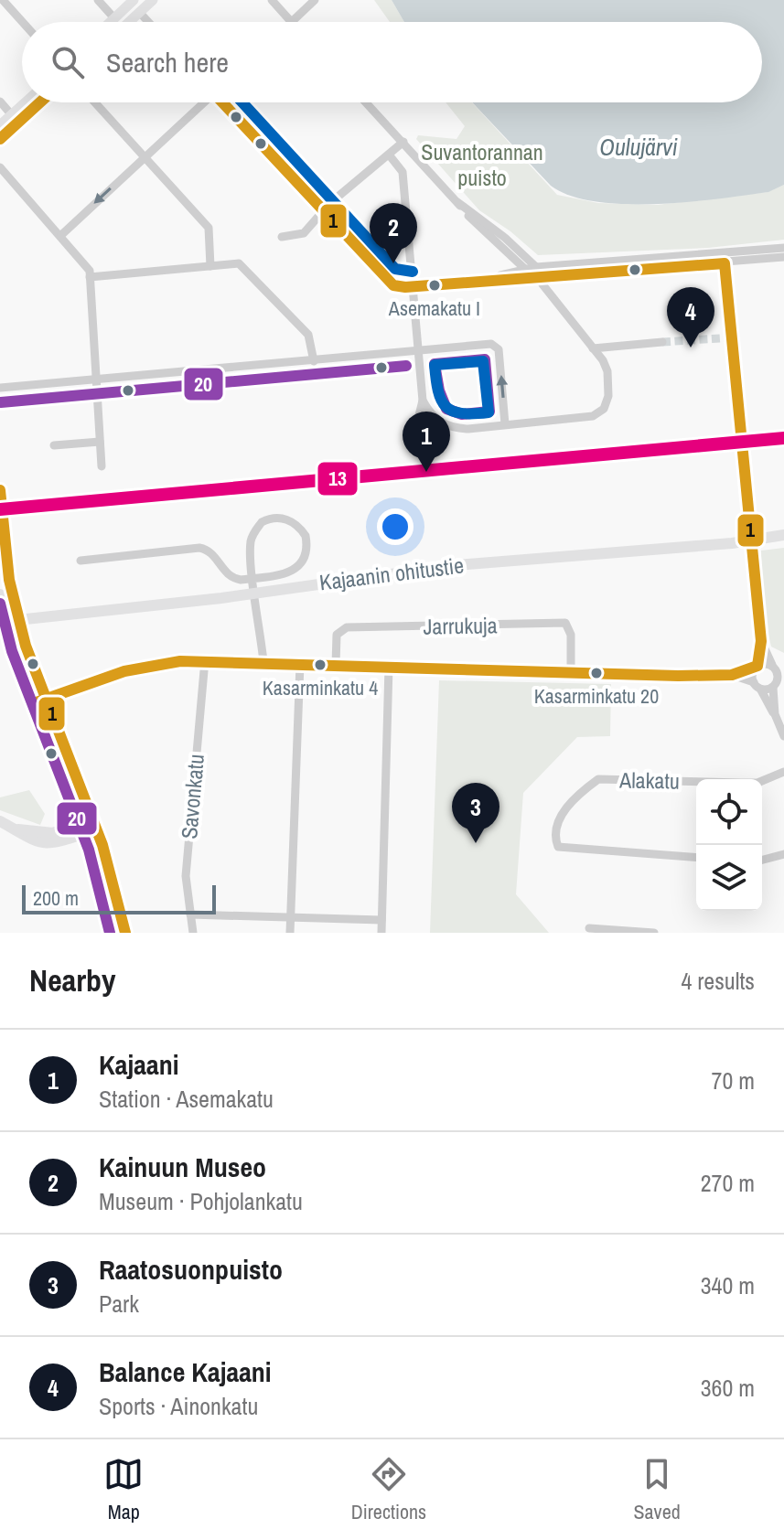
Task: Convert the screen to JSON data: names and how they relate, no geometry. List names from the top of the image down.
{
  "streets": {
    "highway": ["Kajaanin ohitustie"],
    "street": ["Jarrukuja", "Alakatu", "Savonkatu"]
  },
  "water": ["Oulujärvi"],
  "parks": ["Suvantorannan puisto"],
  "places": ["Asemakatu I", "Kasarminkatu 4", "Kasarminkatu 20"],
  "lines": ["transit line 1", "transit line 20", "transit line 13"],
  "scale_bar": "200 m",
  "page": {
    "search": "Search here",
    "pins": [
      "2",
      "4",
      "1",
      "3"
    ],
    "scale": "200 m",
    "heading": ["Nearby", "4 results"],
    "list": [
      {
        "mark": "1",
        "name": "Kajaani",
        "note": "Station · Asemakatu",
        "value": "70 m"
      },
      {
        "mark": "2",
        "name": "Kainuun Museo",
        "note": "Museum · Pohjolankatu",
        "value": "270 m"
      },
      {
        "mark": "3",
        "name": "Raatosuonpuisto",
        "note": "Park",
        "value": "340 m"
      },
      {
        "mark": "4",
        "name": "Balance Kajaani",
        "note": "Sports · Ainonkatu",
        "value": "360 m"
      }
    ],
    "nav": ["Map", "Directions", "Saved"]
  }
}
